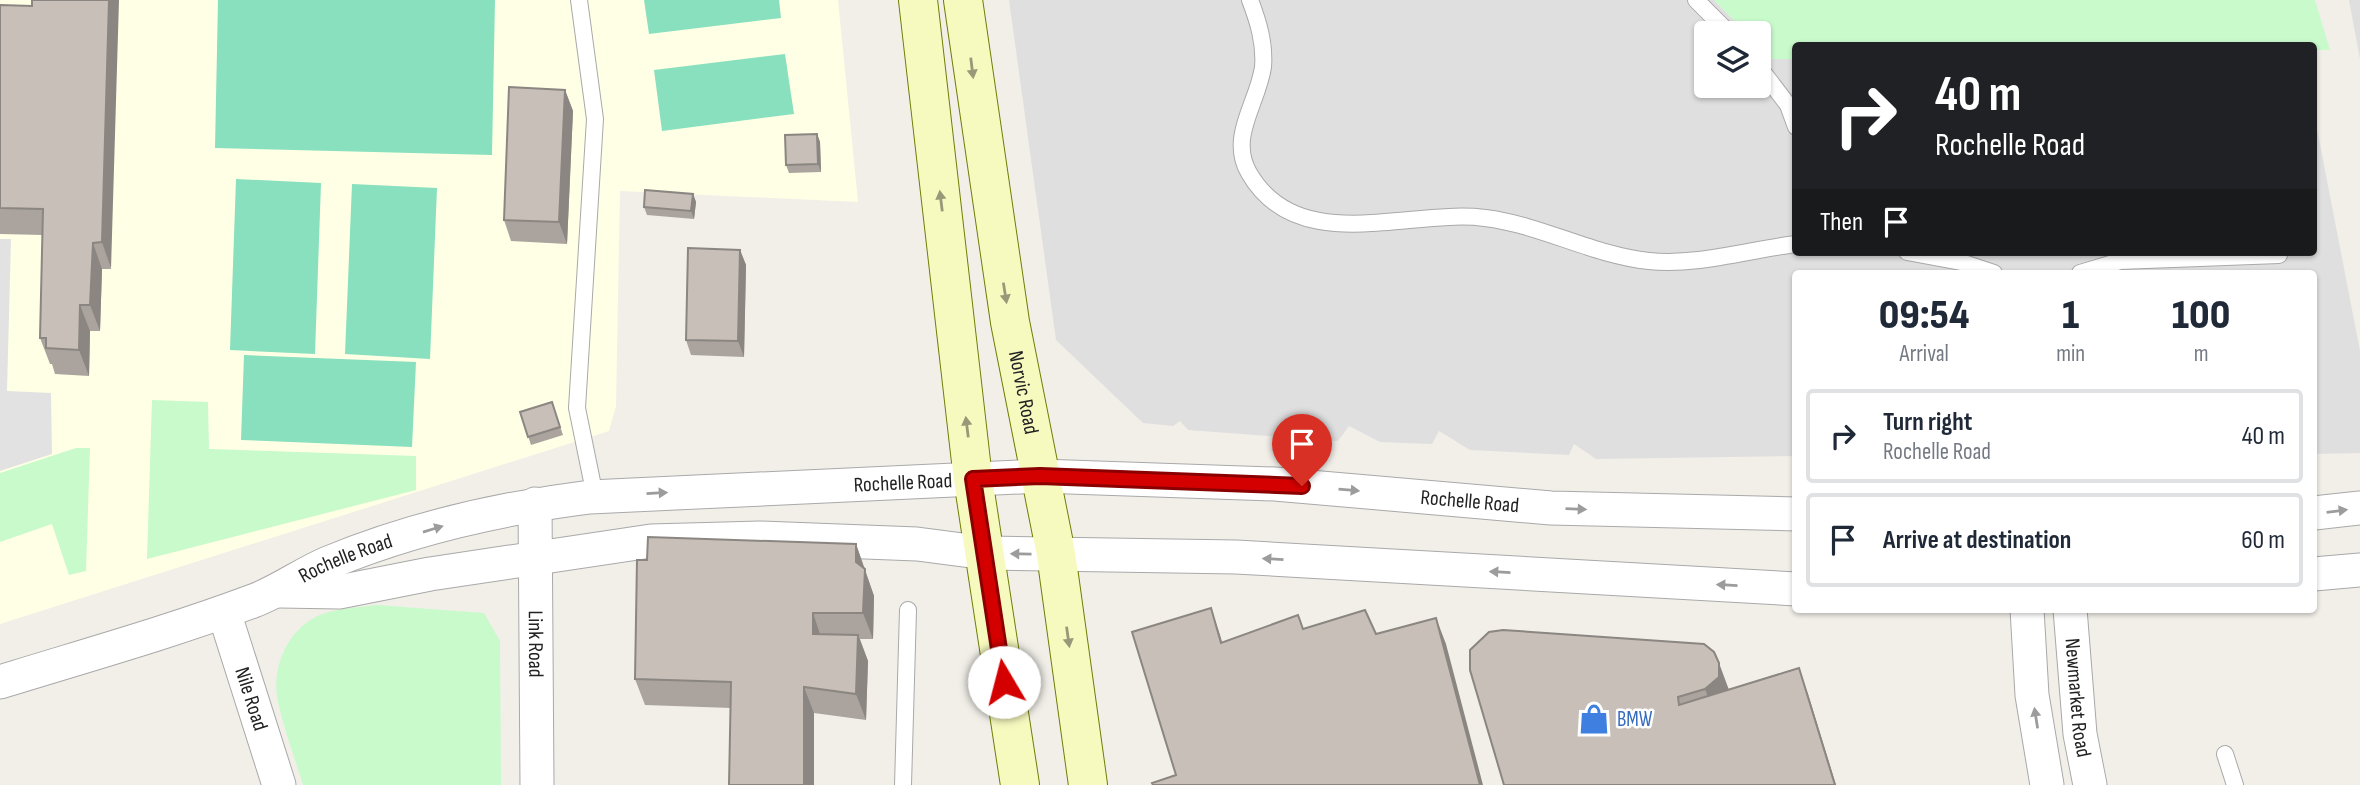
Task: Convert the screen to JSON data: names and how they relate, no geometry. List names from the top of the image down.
{
  "streets": {
    "street": [
      "Norvic Road",
      "Rochelle Road",
      "Link Road",
      "Newmarket Road",
      "Nile Road"
    ]
  },
  "crossings": [
    ["Norvic Road", "Rochelle Road"],
    ["Rochelle Road", "Link Road"],
    ["Rochelle Road", "Nile Road"]
  ],
  "places": {
    "shop": ["BMW"]
  },
  "page": {
    "turn": ["40 m", "Rochelle Road"],
    "then": "Then",
    "eta": [
      "09:54",
      "Arrival",
      "1",
      "min",
      "100",
      "m"
    ],
    "list": [
      {
        "name": "Turn right",
        "note": "Rochelle Road",
        "value": "40 m"
      },
      {
        "name": "Arrive at destination",
        "value": "60 m"
      }
    ]
  }
}
